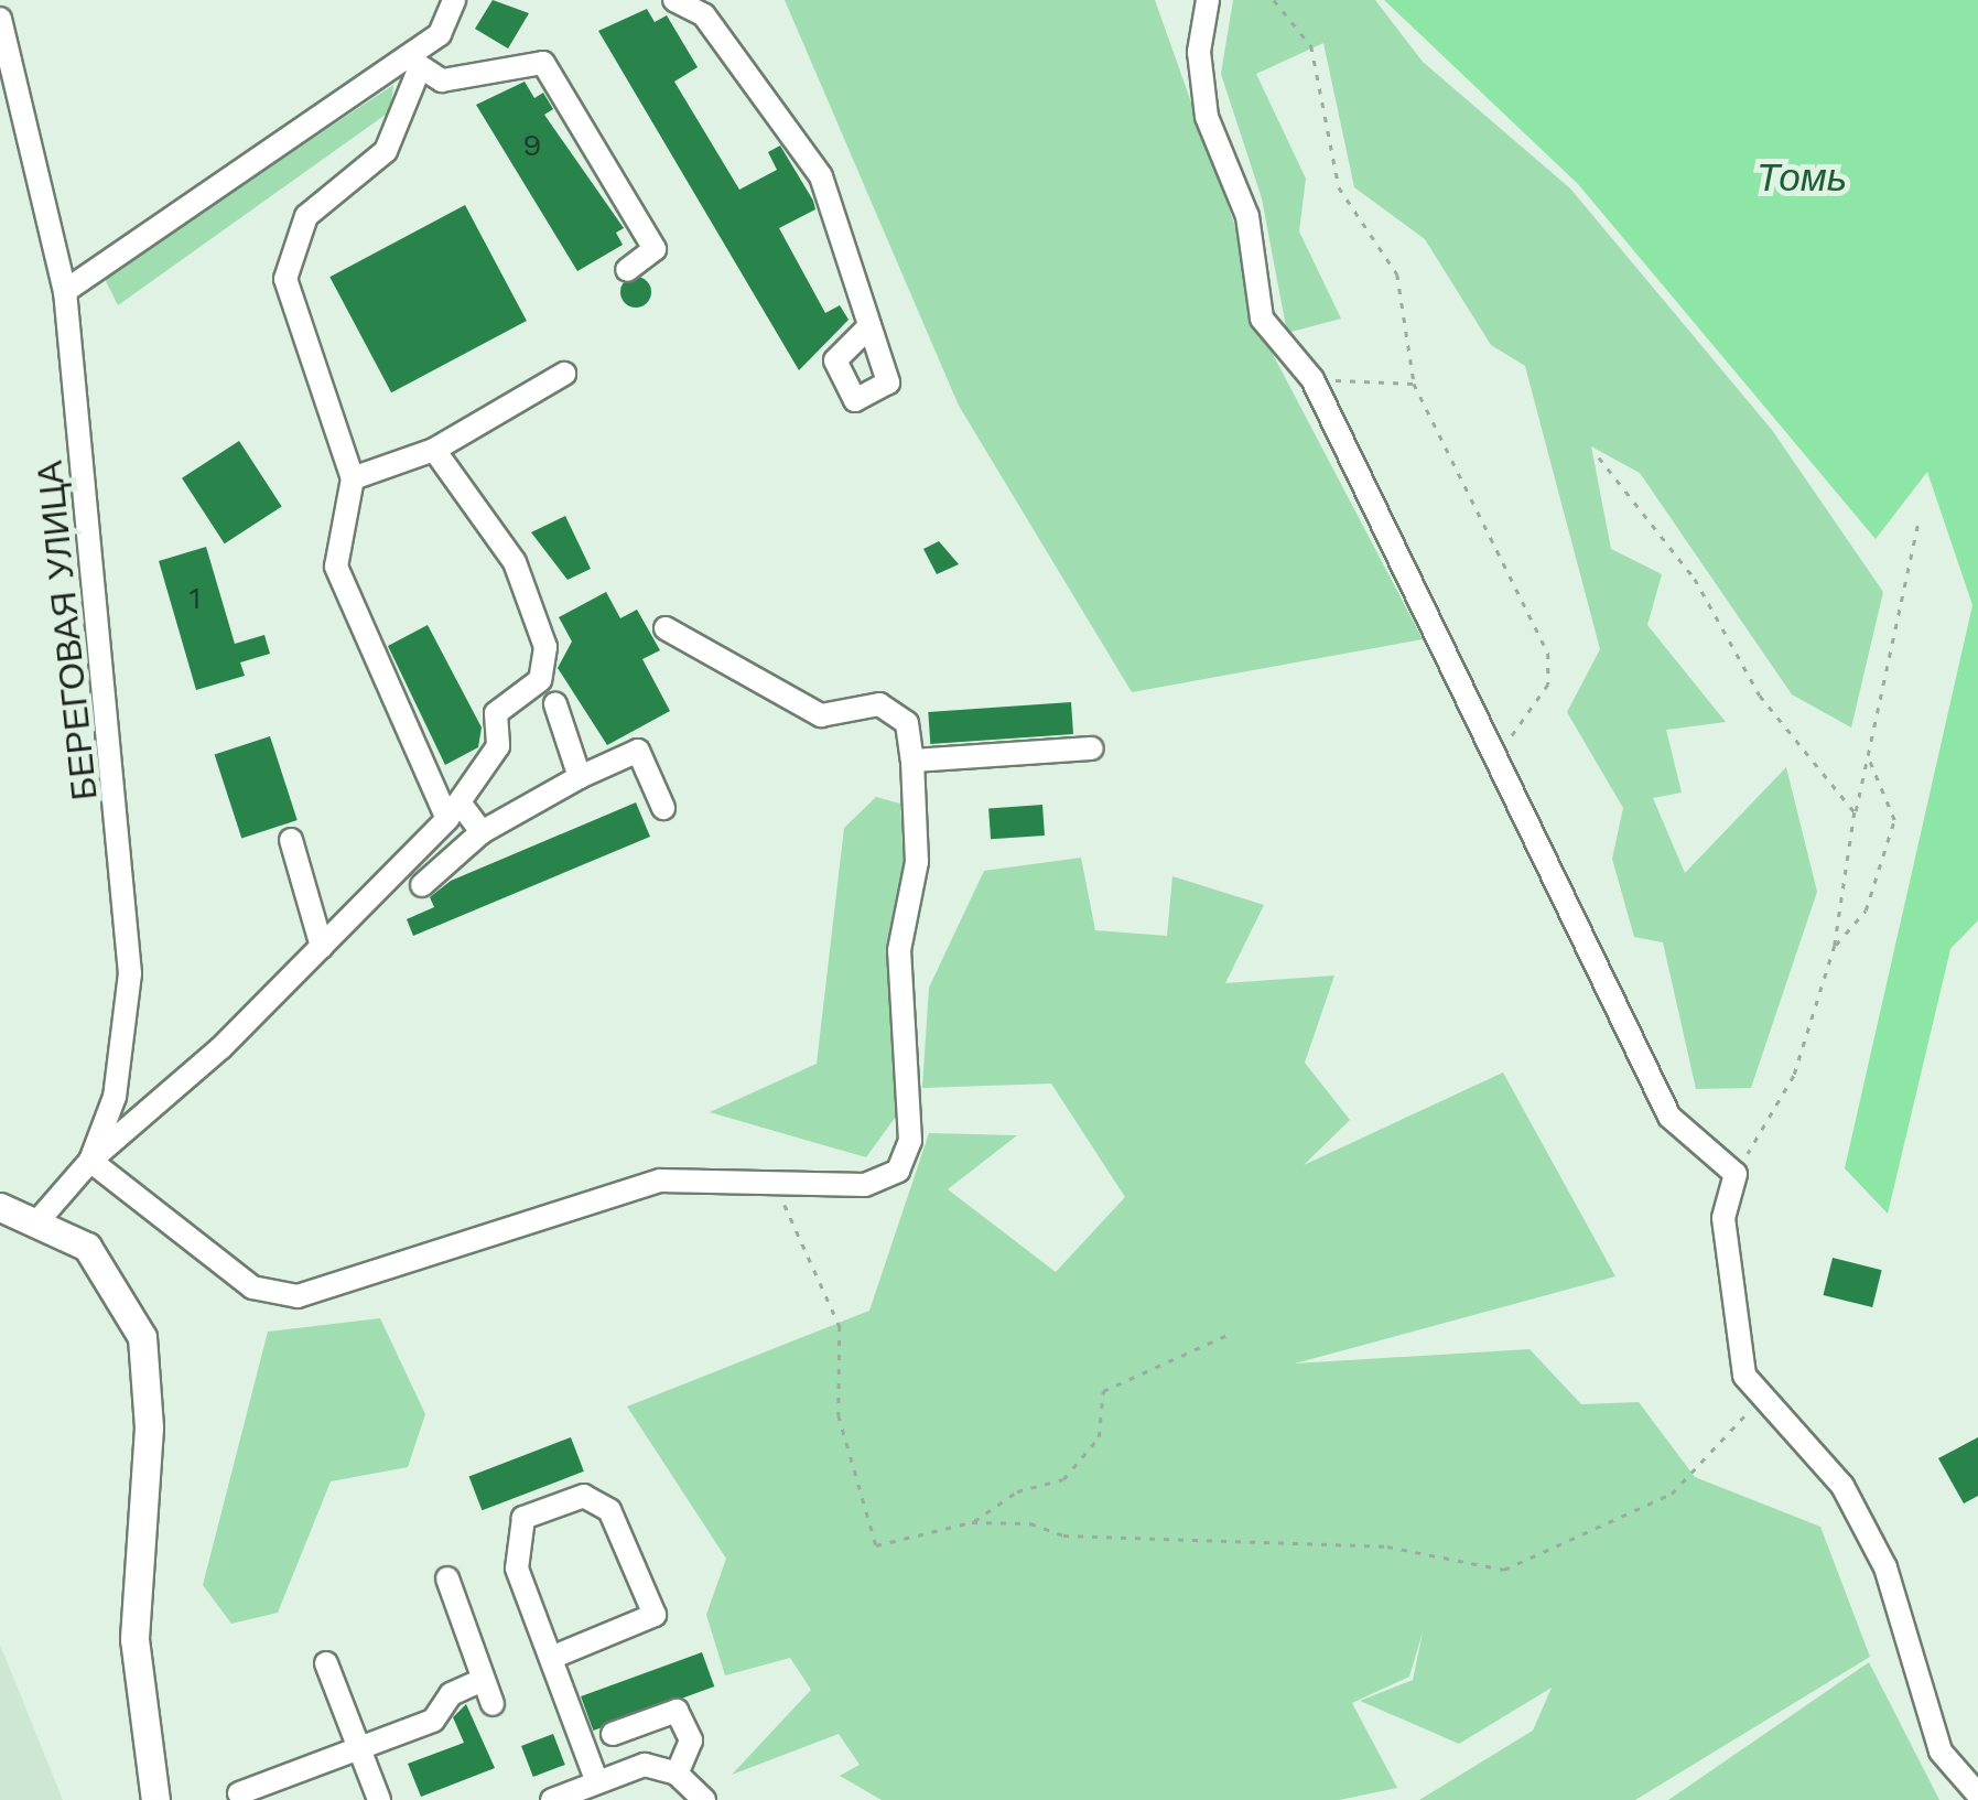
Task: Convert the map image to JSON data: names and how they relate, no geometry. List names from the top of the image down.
{
  "streets": {
    "street": ["БЕРЕГОВАЯ УЛИЦА"]
  },
  "water": ["Томь"],
  "house_numbers": ["9", "1"]
}
